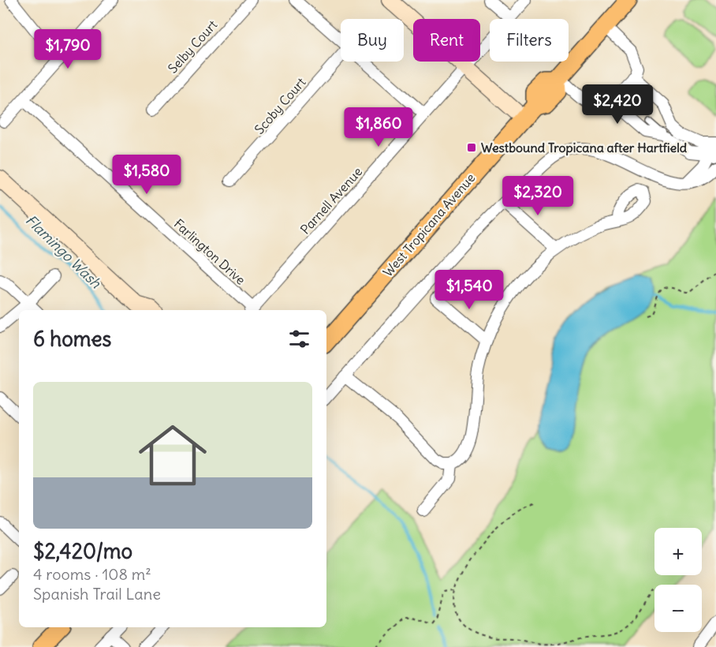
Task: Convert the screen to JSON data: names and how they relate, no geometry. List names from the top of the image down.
{
  "streets": {
    "main road": ["West Tropicana Avenue"],
    "street": [
      "Selby Court",
      "Scoby Court",
      "Parnell Avenue",
      "Farlington Drive"
    ]
  },
  "crossings": [
    ["Parnell Avenue", "Farlington Drive"]
  ],
  "water": ["Flamingo Wash"],
  "places": {
    "transit": ["Westbound Tropicana after Hartfield"]
  },
  "page": {
    "chip": ["Buy", "Rent", "Filters"],
    "price": [
      "$1,790",
      "$2,420",
      "$1,860",
      "$1,580",
      "$2,320",
      "$1,540"
    ],
    "heading": "6 homes",
    "list": [
      {
        "name": "$2,420/mo",
        "note": "4 rooms · 108 m² · Spanish Trail Lane"
      }
    ],
    "map_buttons": ["+", "−"]
  }
}
